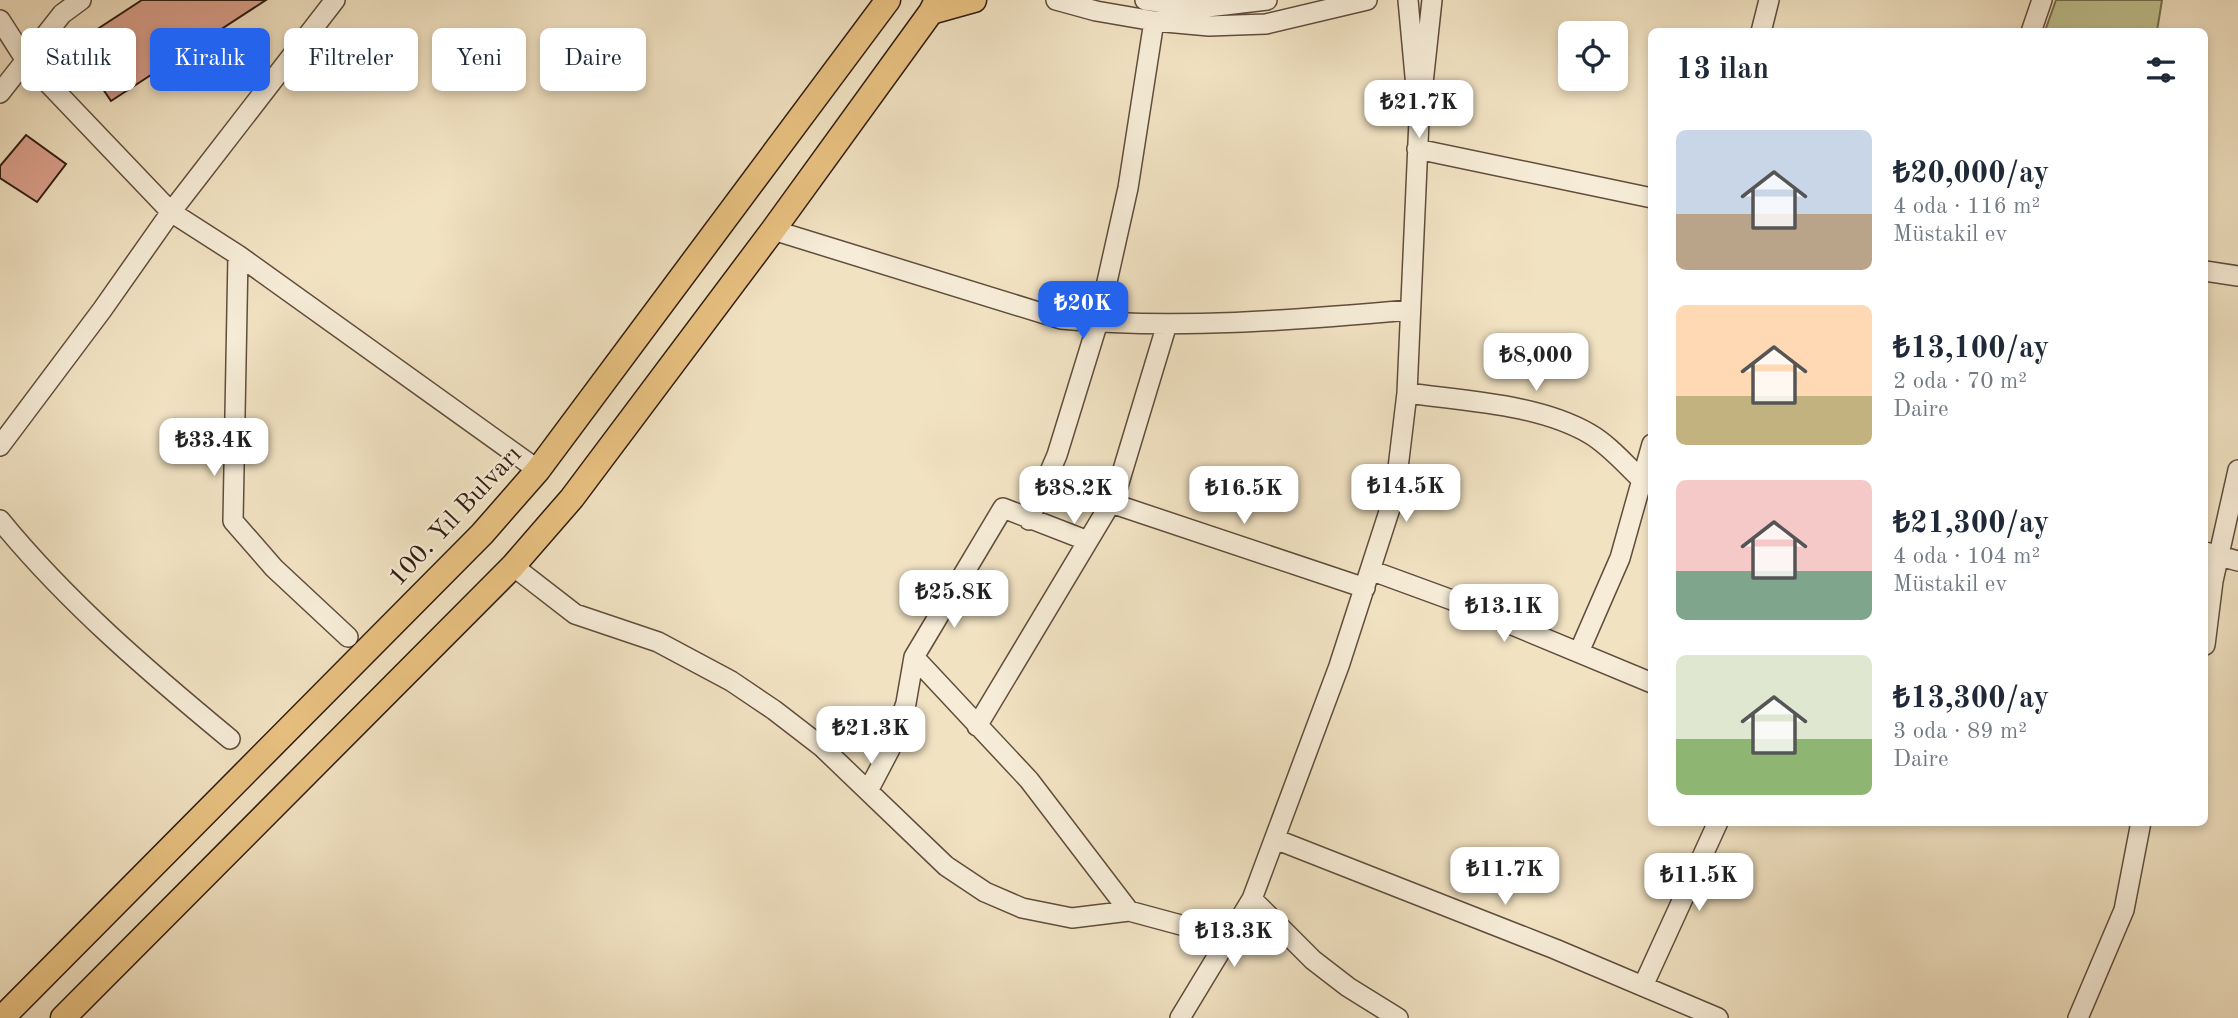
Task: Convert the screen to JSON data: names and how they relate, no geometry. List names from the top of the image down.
{
  "streets": {
    "main road": ["100. Yıl Bulvarı"]
  },
  "page": {
    "chip": [
      "Satılık",
      "Kiralık",
      "Filtreler",
      "Yeni",
      "Daire"
    ],
    "heading": "13 ilan",
    "price": [
      "₺21.7K",
      "₺20K",
      "₺8,000",
      "₺33.4K",
      "₺14.5K",
      "₺38.2K",
      "₺16.5K",
      "₺25.8K",
      "₺13.1K",
      "₺21.3K",
      "₺11.7K",
      "₺11.5K",
      "₺13.3K"
    ],
    "list": [
      {
        "name": "₺20,000/ay",
        "note": "4 oda · 116 m² · Müstakil ev"
      },
      {
        "name": "₺13,100/ay",
        "note": "2 oda · 70 m² · Daire"
      },
      {
        "name": "₺21,300/ay",
        "note": "4 oda · 104 m² · Müstakil ev"
      },
      {
        "name": "₺13,300/ay",
        "note": "3 oda · 89 m² · Daire"
      }
    ]
  }
}
